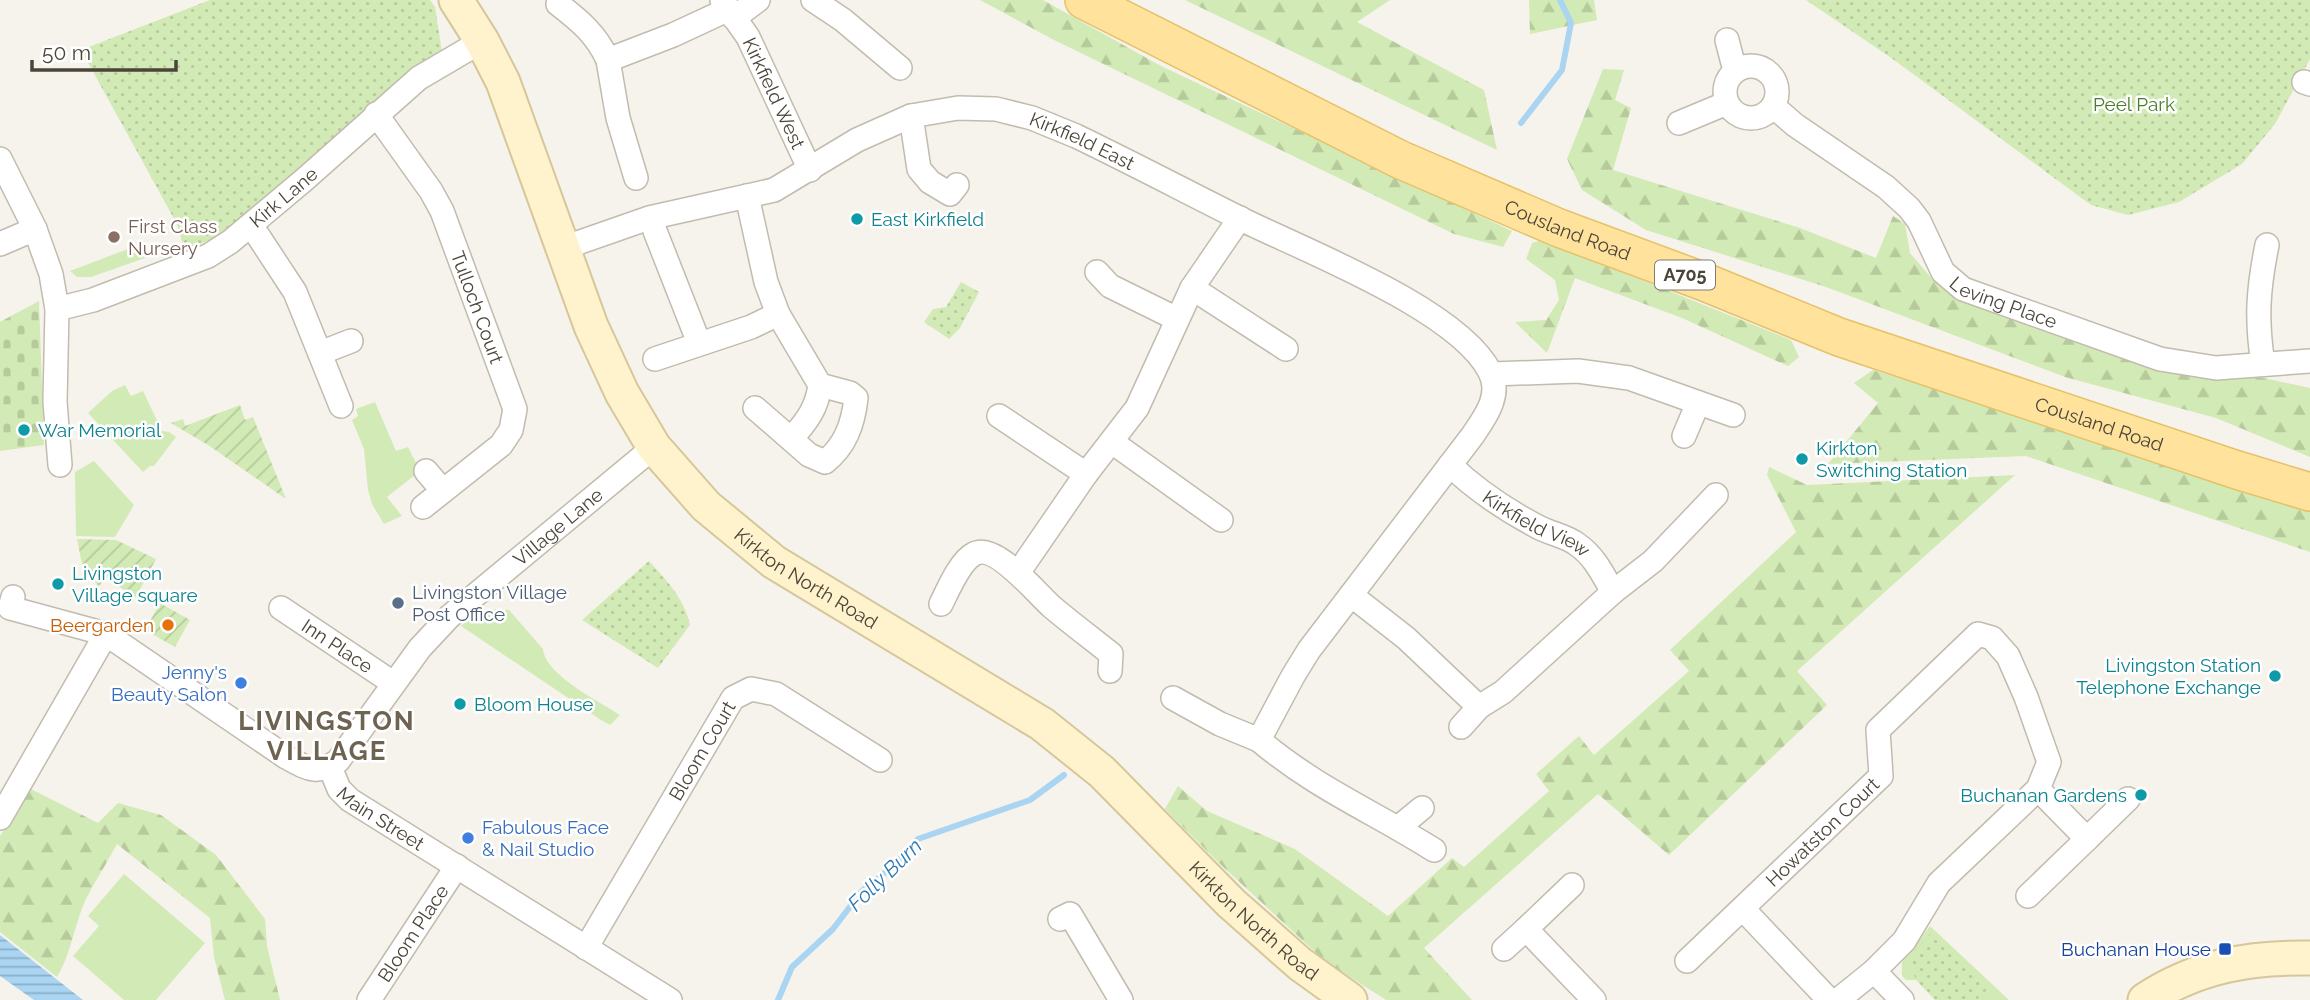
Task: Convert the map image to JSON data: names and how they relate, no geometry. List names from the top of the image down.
{
  "streets": {
    "main road": ["Cousland Road", "A705", "Kirkton North Road"],
    "street": [
      "Kirkfield West",
      "Kirkfield East",
      "Kirk Lane",
      "Leving Place",
      "Tulloch Court",
      "Kirkfield View",
      "Village Lane",
      "Inn Place",
      "Bloom Court",
      "Main Street",
      "Howatston Court",
      "Bloom Place"
    ]
  },
  "crossings": [
    ["Kirkfield West", "Kirkfield East"],
    ["Kirkfield East", "Kirkton North Road"],
    ["Kirk Lane", "Tulloch Court"],
    ["Kirk Lane", "Kirkton North Road"],
    ["Village Lane", "Kirkton North Road"],
    ["Village Lane", "Inn Place"],
    ["Village Lane", "Main Street"],
    ["Bloom Court", "Main Street"],
    ["Main Street", "Bloom Place"]
  ],
  "districts": ["LIVINGSTON VILLAGE"],
  "water": ["Folly Burn"],
  "parks": ["Peel Park"],
  "places": {
    "other": [
      "East Kirkfield",
      "First Class Nursery",
      "War Memorial",
      "Kirkton Switching Station",
      "Livingston Village square",
      "Livingston Village Post Office",
      "Beergarden",
      "Livingston Station Telephone Exchange",
      "Jenny's Beauty Salon",
      "Bloom House",
      "Buchanan Gardens",
      "Fabulous Face & Nail Studio"
    ],
    "transit": ["Buchanan House"]
  },
  "scale_bar": "50 m"
}
